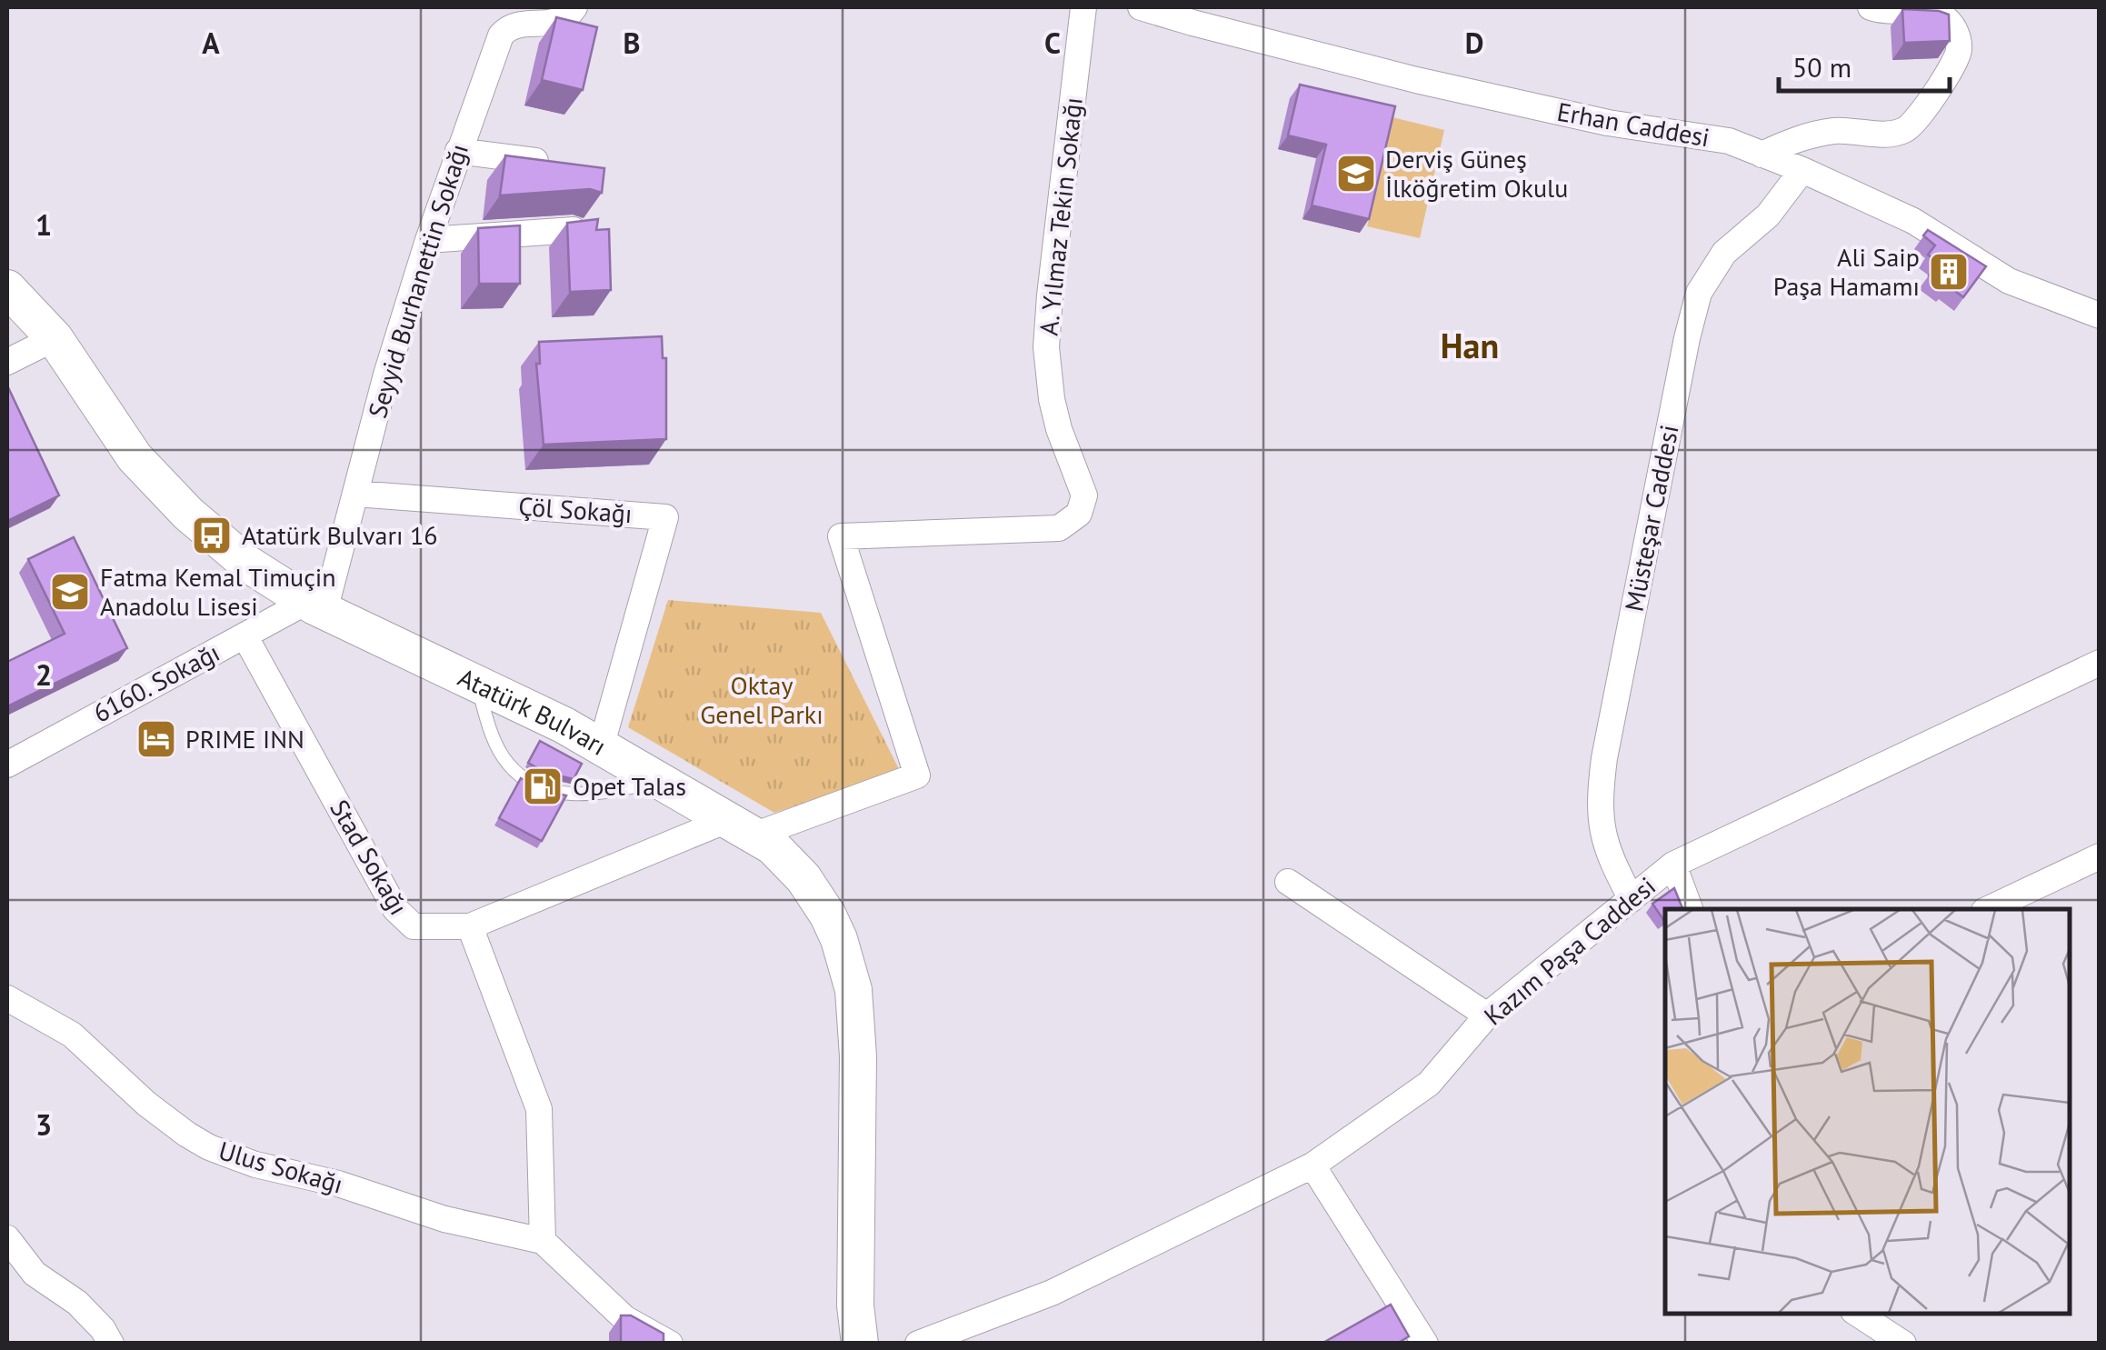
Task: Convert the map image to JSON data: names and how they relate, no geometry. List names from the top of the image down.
{
  "streets": {
    "main road": ["Atatürk Bulvarı"],
    "street": [
      "Erhan Caddesi",
      "A. Yılmaz Tekin Sokağı",
      "Seyyid Burhanettin Sokağı",
      "Çöl Sokağı",
      "Müsteşar Caddesi",
      "6160. Sokağı",
      "Stad Sokağı",
      "Kazım Paşa Caddesi",
      "Ulus Sokağı"
    ]
  },
  "crossings": [
    ["Erhan Caddesi", "Müsteşar Caddesi"],
    ["A. Yılmaz Tekin Sokağı", "Atatürk Bulvarı"],
    ["A. Yılmaz Tekin Sokağı", "Stad Sokağı"],
    ["Seyyid Burhanettin Sokağı", "Çöl Sokağı"],
    ["Seyyid Burhanettin Sokağı", "6160. Sokağı"],
    ["Seyyid Burhanettin Sokağı", "Atatürk Bulvarı"],
    ["Çöl Sokağı", "Atatürk Bulvarı"],
    ["Müsteşar Caddesi", "Kazım Paşa Caddesi"],
    ["6160. Sokağı", "Atatürk Bulvarı"],
    ["6160. Sokağı", "Stad Sokağı"],
    ["Atatürk Bulvarı", "Stad Sokağı"]
  ],
  "districts": ["Han"],
  "parks": ["Oktay Genel Parkı"],
  "places": {
    "school or university": ["Derviş Güneş İlköğretim Okulu", "Fatma Kemal Timuçin Anadolu Lisesi"],
    "building": ["Ali Saip Paşa Hamamı"],
    "bus stop": ["Atatürk Bulvarı 16"],
    "hotel": ["PRIME INN"],
    "fuel station": ["Opet Talas"]
  },
  "scale_bar": "50 m",
  "grid": {
    "columns": [
      "A",
      "B",
      "C",
      "D"
    ],
    "rows": ["1", "2", "3"]
  }
}
